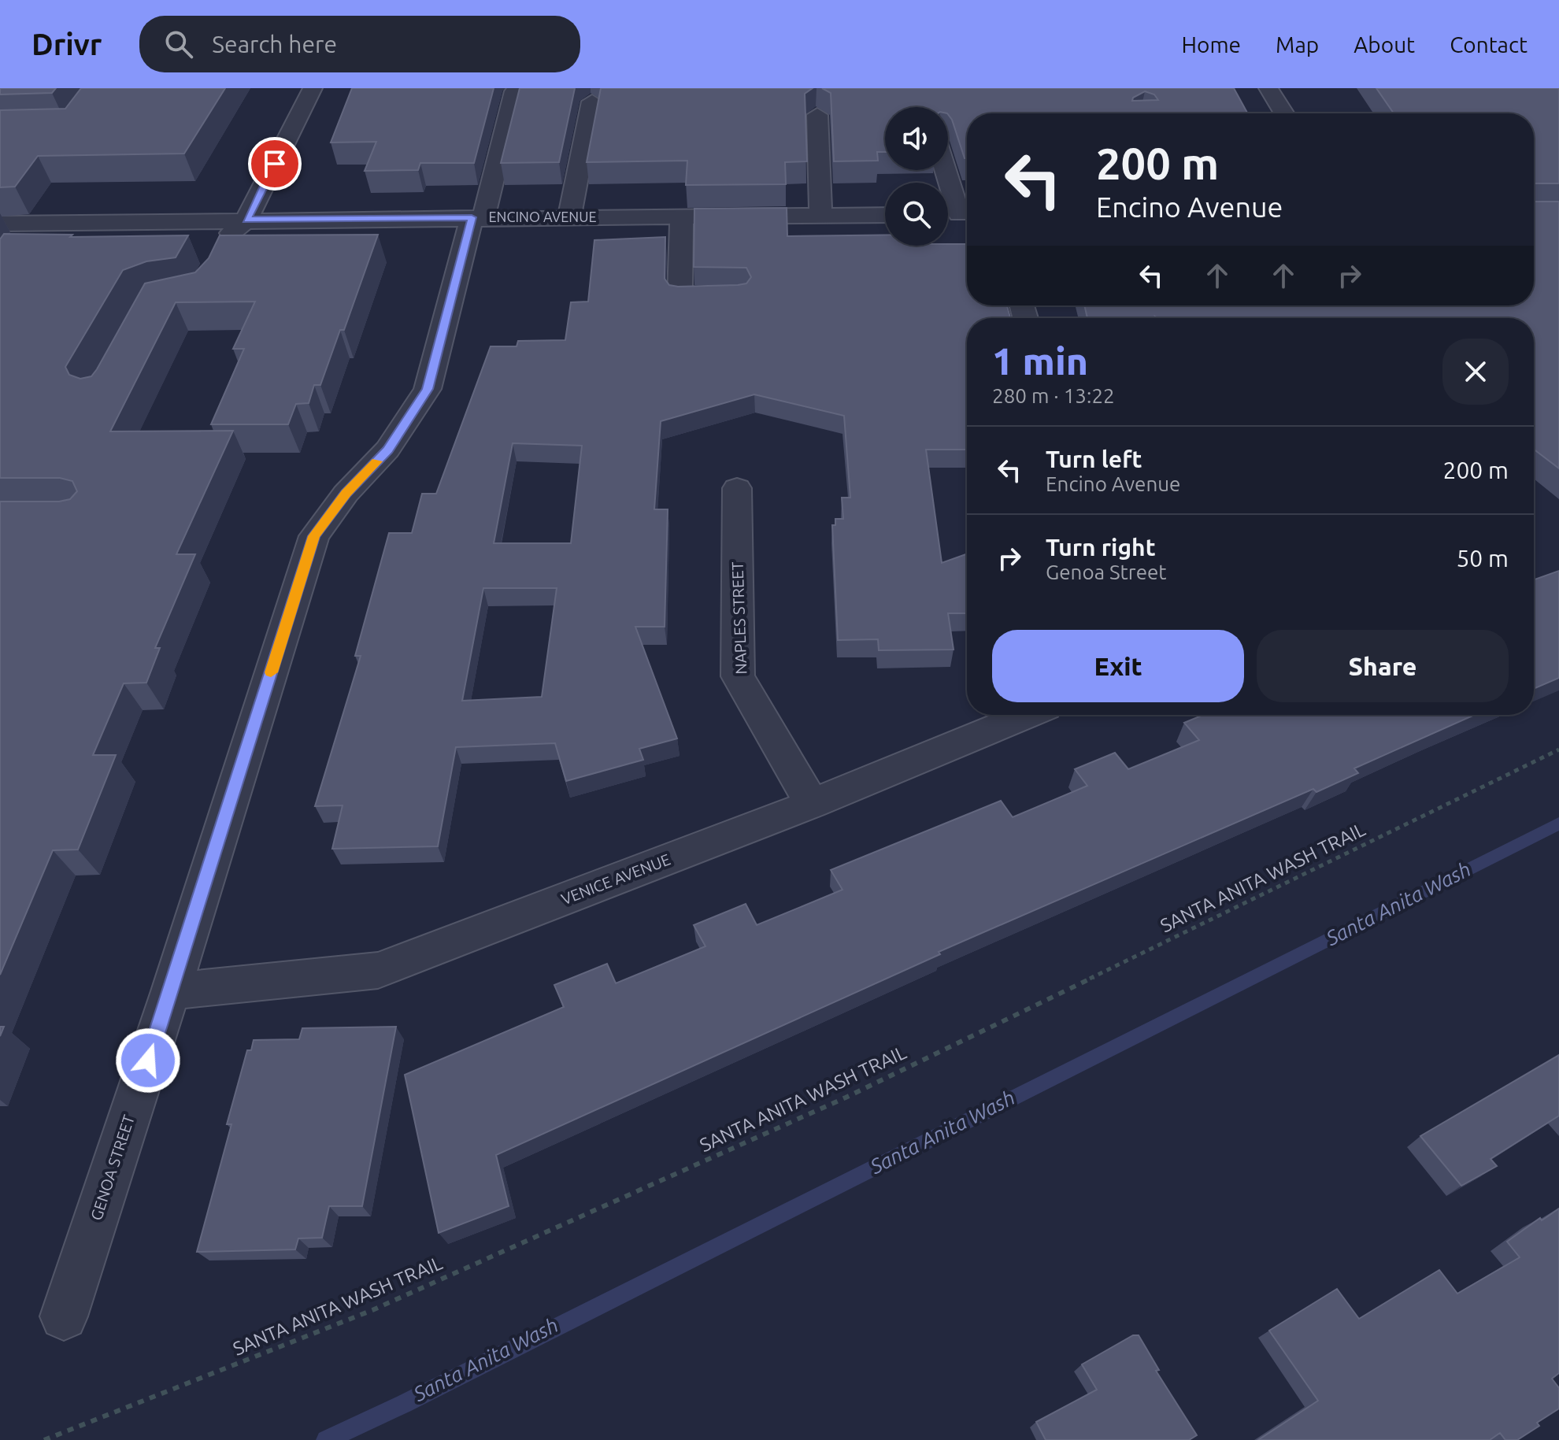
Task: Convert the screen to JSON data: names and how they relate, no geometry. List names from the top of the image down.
{
  "streets": {
    "street": [
      "ENCINO AVENUE",
      "NAPLES STREET",
      "VENICE AVENUE",
      "GENOA STREET"
    ],
    "path": ["SANTA ANITA WASH TRAIL"]
  },
  "crossings": [
    ["ENCINO AVENUE", "GENOA STREET"],
    ["NAPLES STREET", "VENICE AVENUE"],
    ["VENICE AVENUE", "GENOA STREET"]
  ],
  "water": ["Santa Anita Wash"],
  "page": {
    "header": "Drivr",
    "search": "Search here",
    "nav": [
      "Home",
      "Map",
      "About",
      "Contact"
    ],
    "turn": ["200 m", "Encino Avenue"],
    "heading": ["1 min", "280 m · 13:22"],
    "list": [
      {
        "name": "Turn left",
        "note": "Encino Avenue",
        "value": "200 m"
      },
      {
        "name": "Turn right",
        "note": "Genoa Street",
        "value": "50 m"
      }
    ],
    "buttons": ["Exit", "Share"]
  }
}
